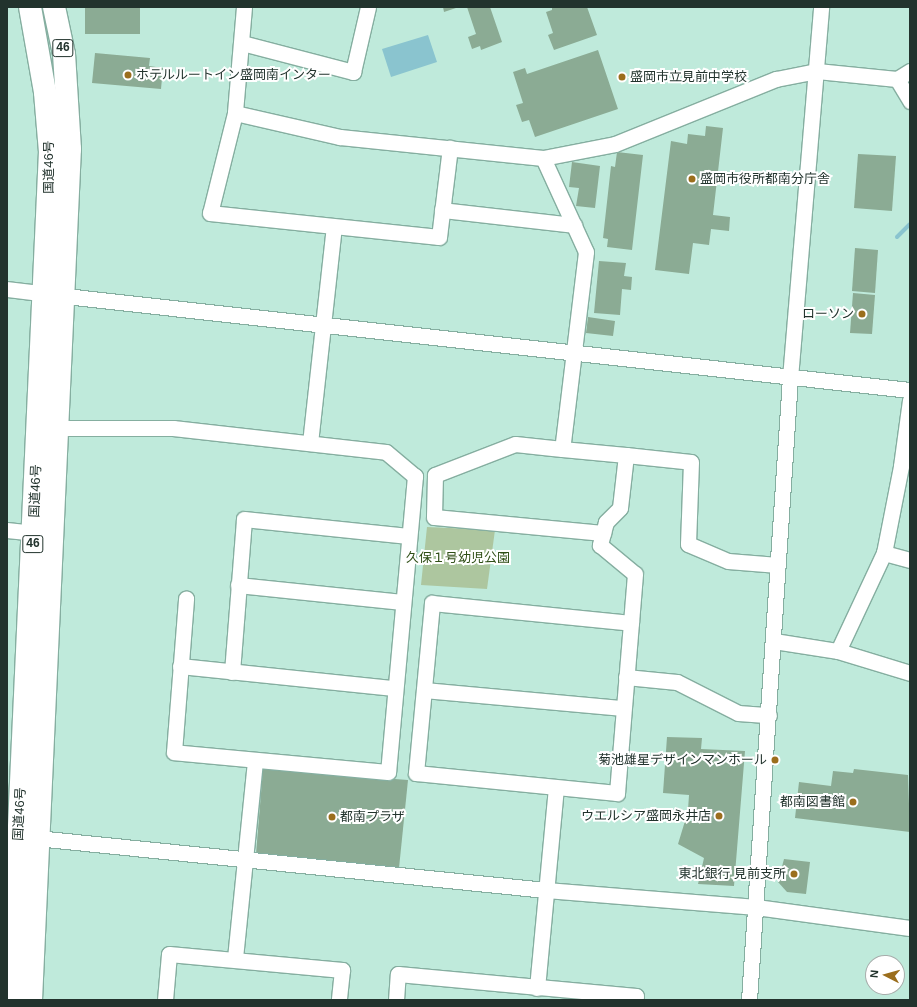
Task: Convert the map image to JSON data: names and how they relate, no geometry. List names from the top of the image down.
{
  "streets": {
    "highway": ["46", "国道46号"]
  },
  "parks": ["久保１号幼児公園"],
  "places": [
    "ホテルルートイン盛岡南インター",
    "盛岡市立見前中学校",
    "盛岡市役所都南分庁舎",
    "ローソン",
    "菊池雄星デザインマンホール",
    "都南図書館",
    "ウエルシア盛岡永井店",
    "都南プラザ",
    "東北銀行 見前支所"
  ],
  "north": "left"
}
